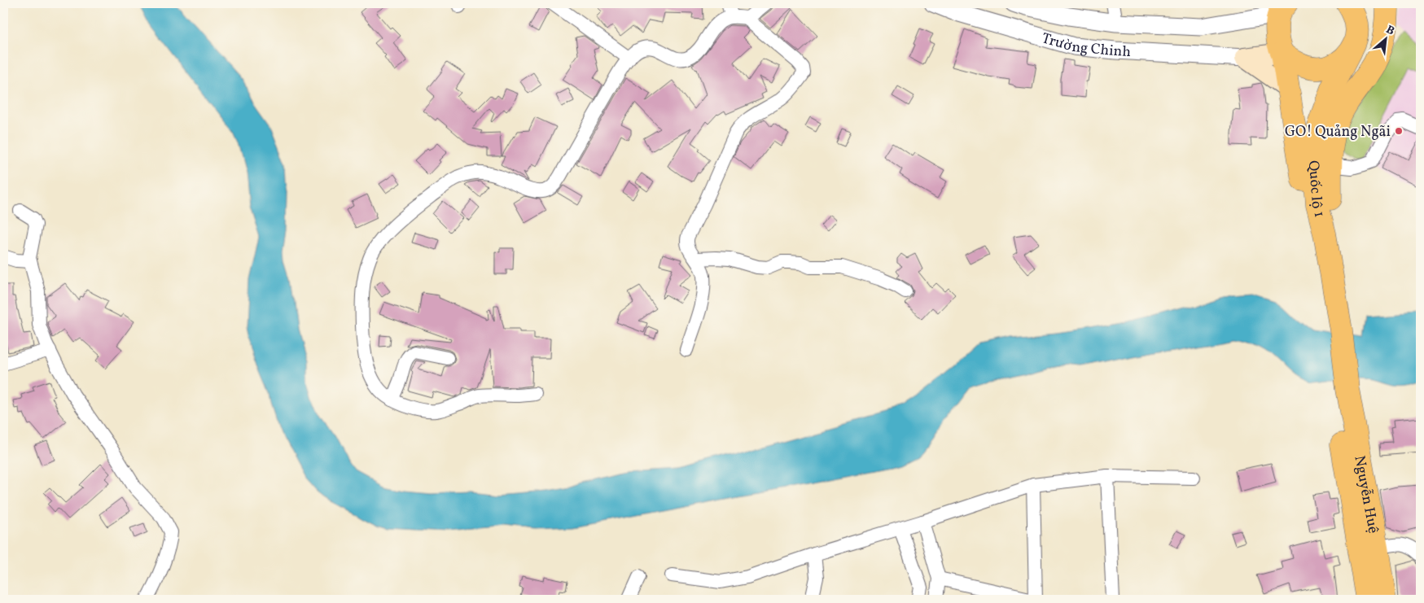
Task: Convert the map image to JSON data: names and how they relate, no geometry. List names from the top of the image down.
{
  "streets": {
    "highway": ["Quốc lộ 1", "Nguyễn Huệ"],
    "street": ["Trường Chinh"]
  },
  "crossings": [
    ["Trường Chinh", "Quốc lộ 1"]
  ],
  "places": ["GO! Quảng Ngãi"],
  "north": "top right"
}
